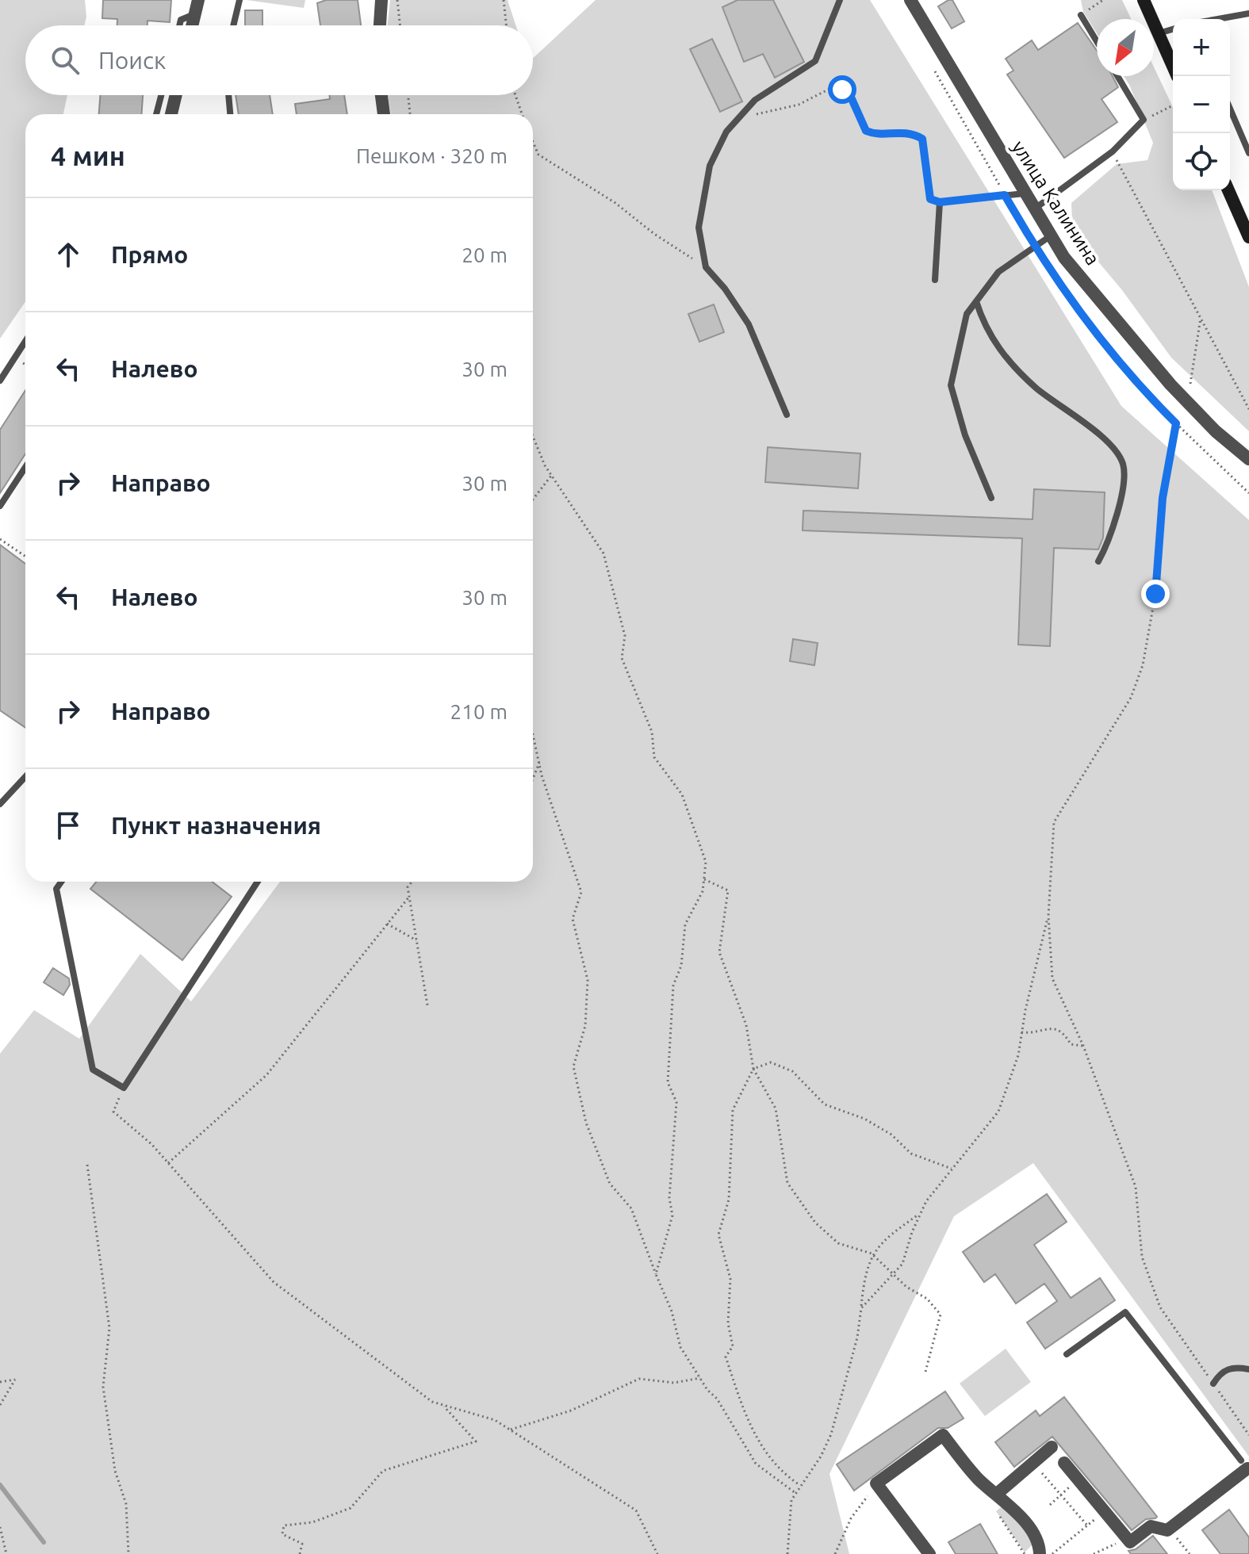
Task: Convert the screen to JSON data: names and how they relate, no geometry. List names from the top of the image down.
{
  "streets": {
    "street": ["улица Калинина"]
  },
  "north": "bottom left",
  "page": {
    "map_buttons": ["+", "−"],
    "search": "Поиск",
    "heading": ["4 мин", "Пешком · 320 m"],
    "list": [
      ["Прямо", "20 m"],
      ["Налево", "30 m"],
      ["Направо", "30 m"],
      ["Налево", "30 m"],
      ["Направо", "210 m"],
      "Пункт назначения"
    ]
  }
}
